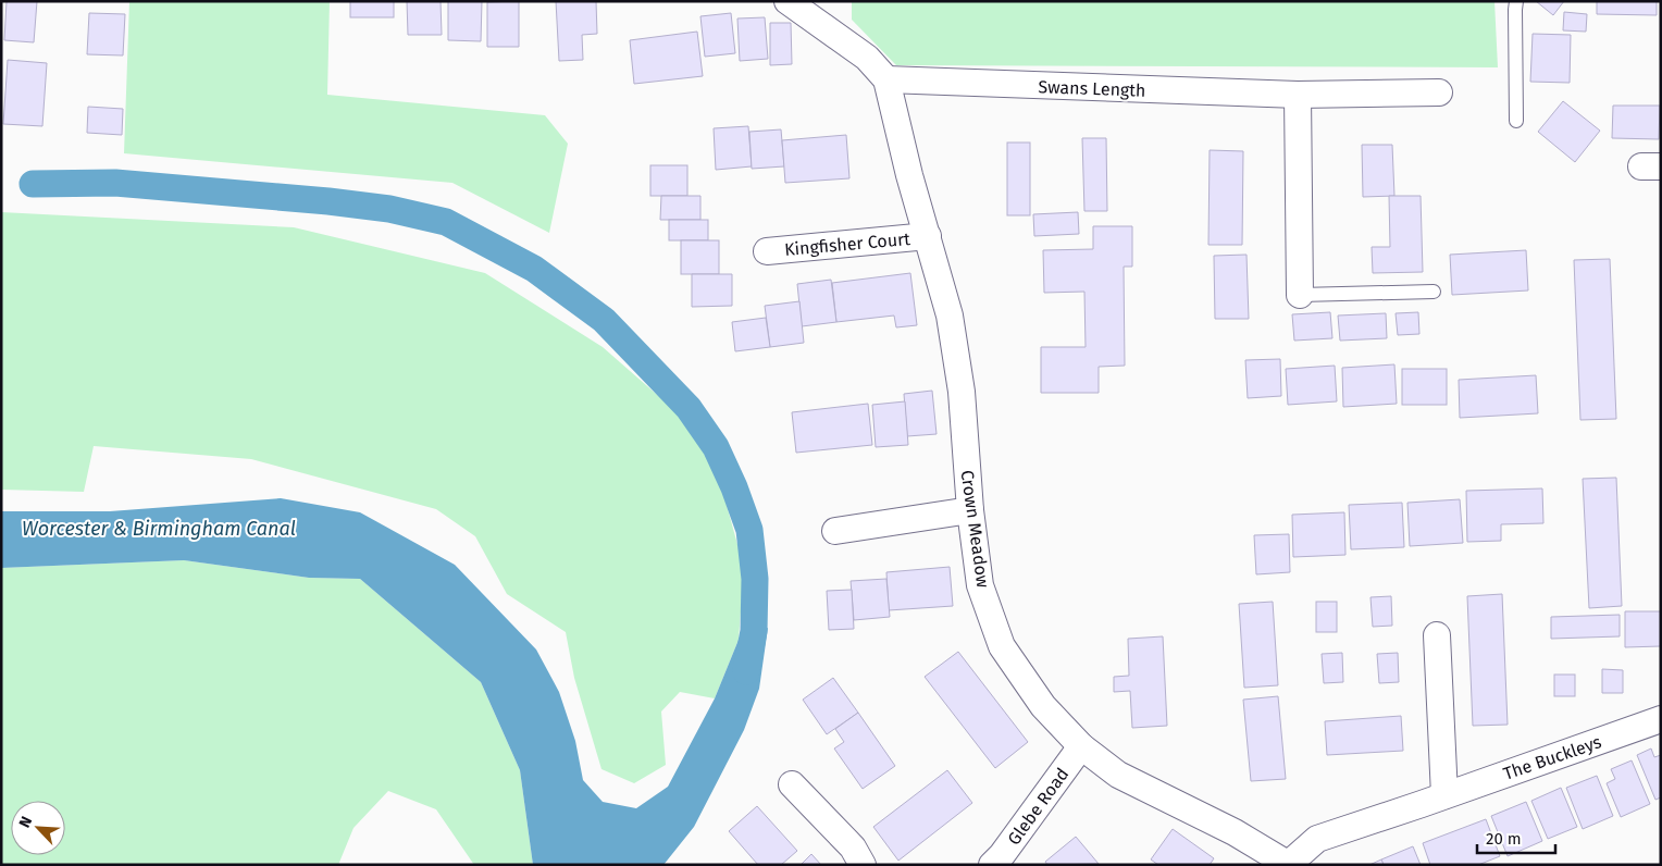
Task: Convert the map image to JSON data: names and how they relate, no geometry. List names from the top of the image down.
{
  "streets": {
    "street": [
      "Swans Length",
      "Kingfisher Court",
      "Crown Meadow",
      "The Buckleys",
      "Glebe Road"
    ]
  },
  "crossings": [
    ["Swans Length", "Crown Meadow"],
    ["Kingfisher Court", "Crown Meadow"],
    ["Crown Meadow", "The Buckleys"],
    ["Crown Meadow", "Glebe Road"]
  ],
  "water": ["Worcester & Birmingham Canal"],
  "scale_bar": "20 m",
  "north": "top left"
}
